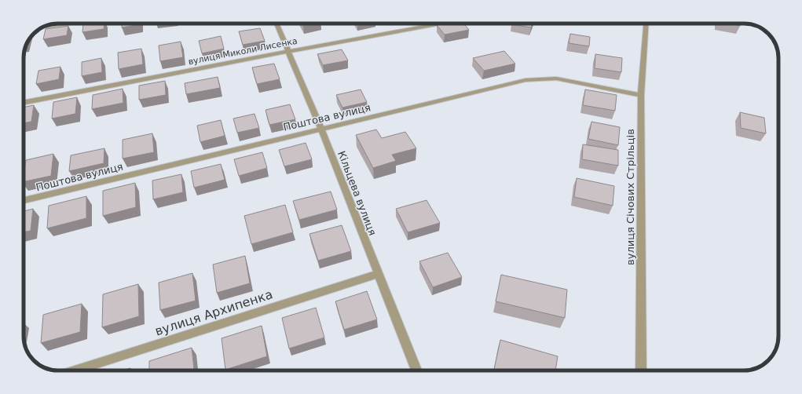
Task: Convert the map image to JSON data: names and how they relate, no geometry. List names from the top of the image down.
{
  "streets": {
    "street": [
      "вулиця Миколи Лисенка",
      "Поштова вулиця",
      "Кільцева вулиця",
      "вулиця Січових Стрільців",
      "вулиця Архипенка"
    ]
  },
  "crossings": [
    ["вулиця Миколи Лисенка", "Кільцева вулиця"],
    ["Поштова вулиця", "Кільцева вулиця"],
    ["Поштова вулиця", "вулиця Січових Стрільців"],
    ["Кільцева вулиця", "вулиця Архипенка"]
  ]
}
